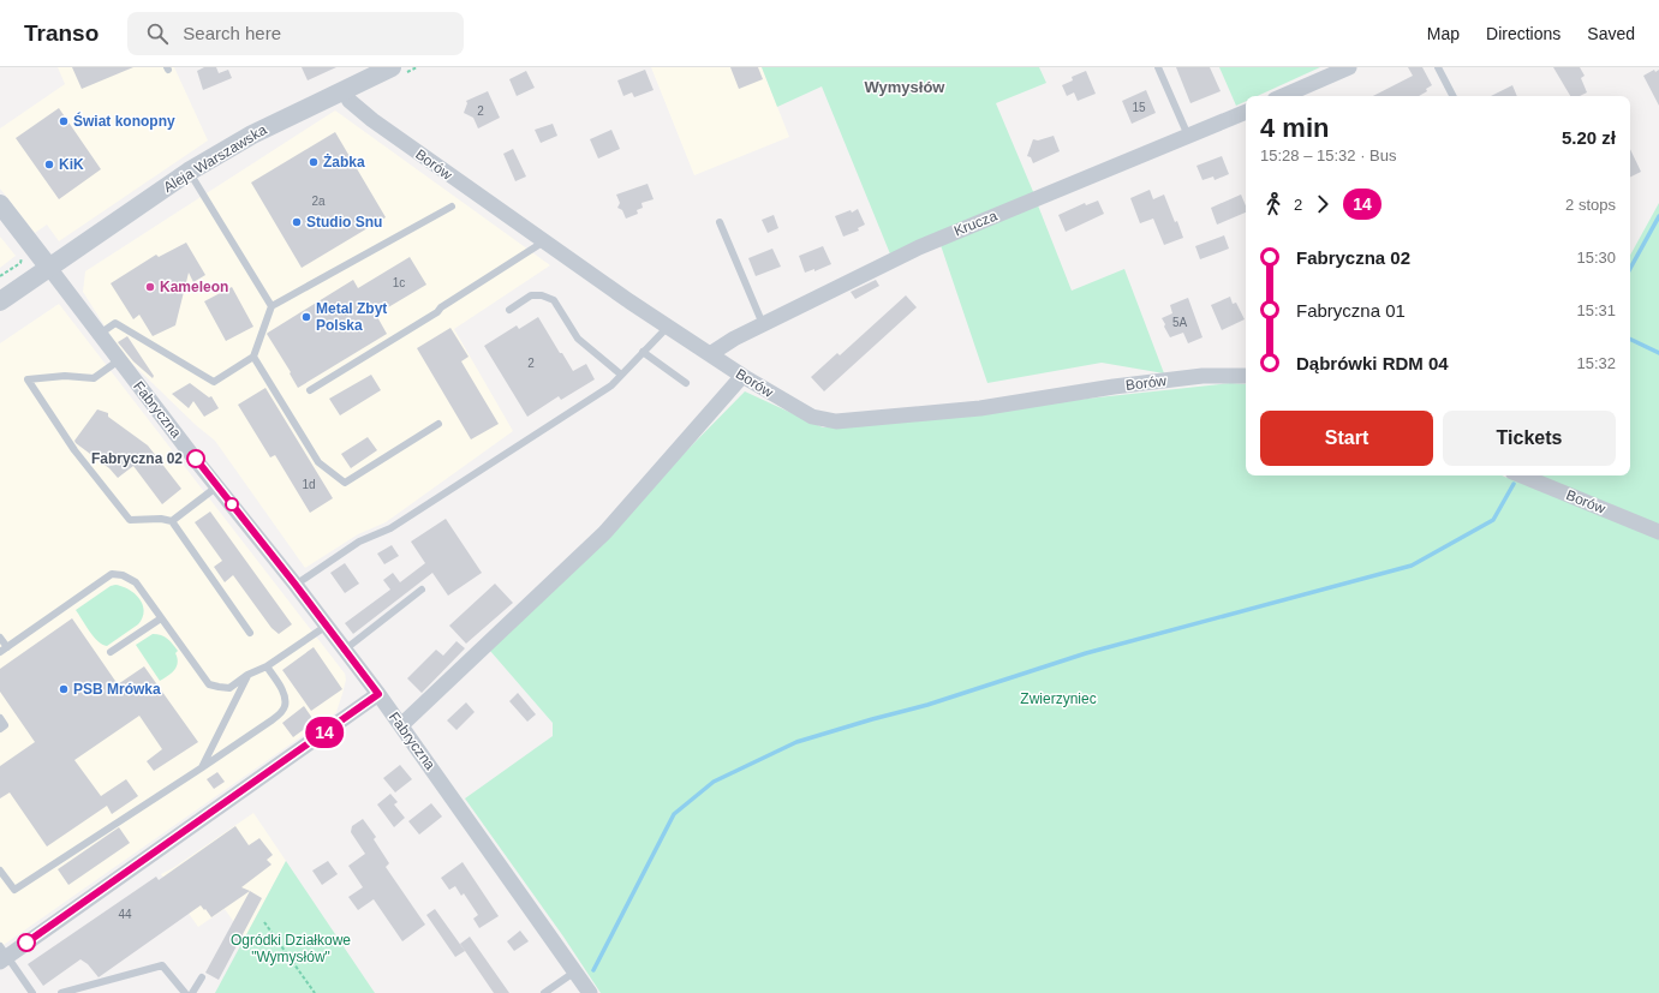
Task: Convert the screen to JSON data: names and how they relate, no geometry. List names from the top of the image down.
{
  "streets": {
    "street": [
      "Aleja Warszawska",
      "Borów",
      "Krucza",
      "Fabryczna"
    ]
  },
  "crossings": [
    ["Aleja Warszawska", "Borów"],
    ["Aleja Warszawska", "Fabryczna"],
    ["Borów", "Krucza"]
  ],
  "districts": ["Wymysłów"],
  "parks": ["Zwierzyniec", "Ogródki Działkowe \"Wymysłów\""],
  "places": [
    "Świat konopny",
    "Żabka",
    "KiK",
    "Studio Snu",
    "Kameleon",
    "Metal Zbyt Polska",
    "Fabryczna 02",
    "PSB Mrówka"
  ],
  "lines": ["bus line 14"],
  "house_numbers": [
    "15",
    "2",
    "2a",
    "1c",
    "5A",
    "2",
    "1d",
    "44"
  ],
  "page": {
    "header": "Transo",
    "search": "Search here",
    "nav": ["Map", "Directions", "Saved"],
    "on_map": "14",
    "heading": ["4 min", "15:28 – 15:32 · Bus", "5.20 zł"],
    "legs": ["2", "14", "2 stops"],
    "list": [
      {
        "name": "Fabryczna 02",
        "value": "15:30"
      },
      {
        "name": "Fabryczna 01",
        "value": "15:31"
      },
      {
        "name": "Dąbrówki RDM 04",
        "value": "15:32"
      }
    ],
    "buttons": ["Start", "Tickets"]
  }
}
